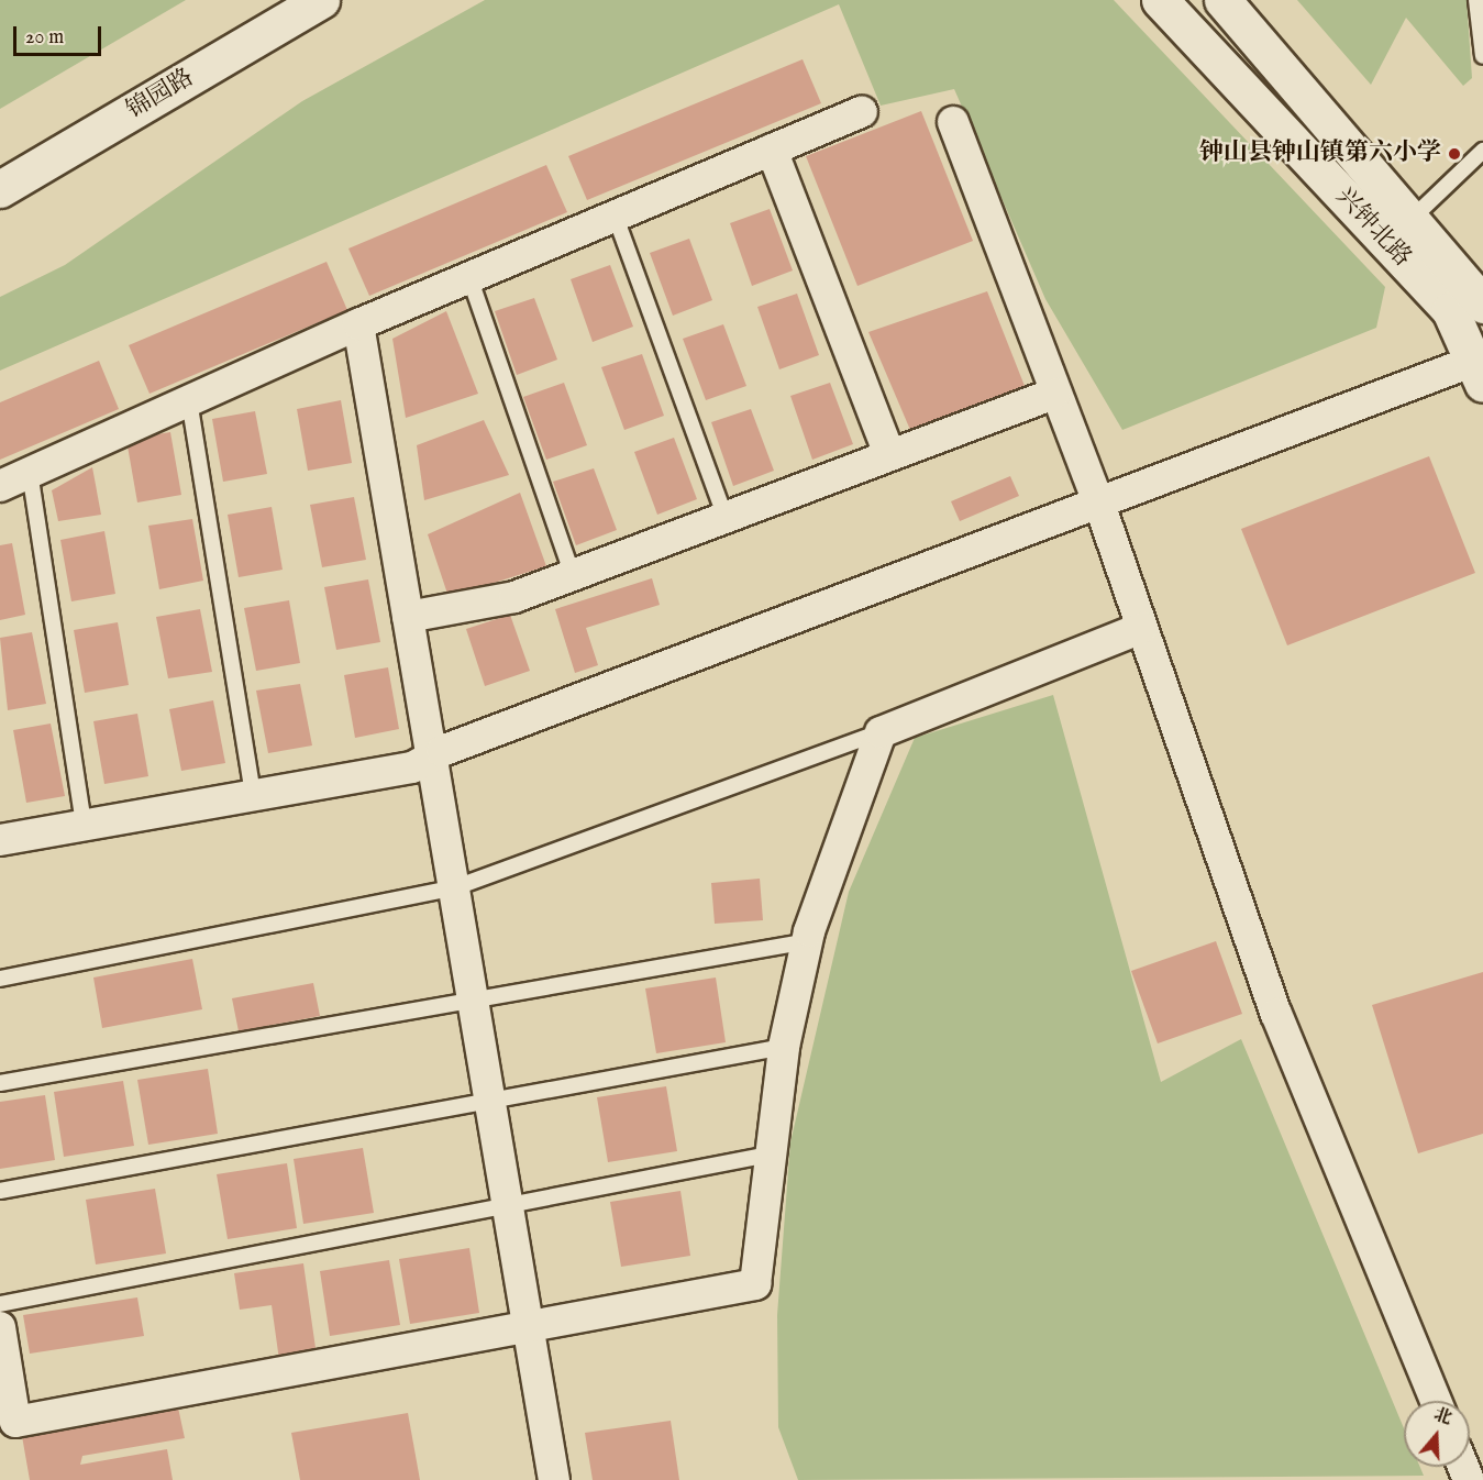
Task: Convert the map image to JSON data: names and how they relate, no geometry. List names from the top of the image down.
{
  "streets": {
    "main road": ["锦园路", "兴钟北路"]
  },
  "places": ["钟山县钟山镇第六小学"],
  "scale_bar": "20 m",
  "north": "top"
}
